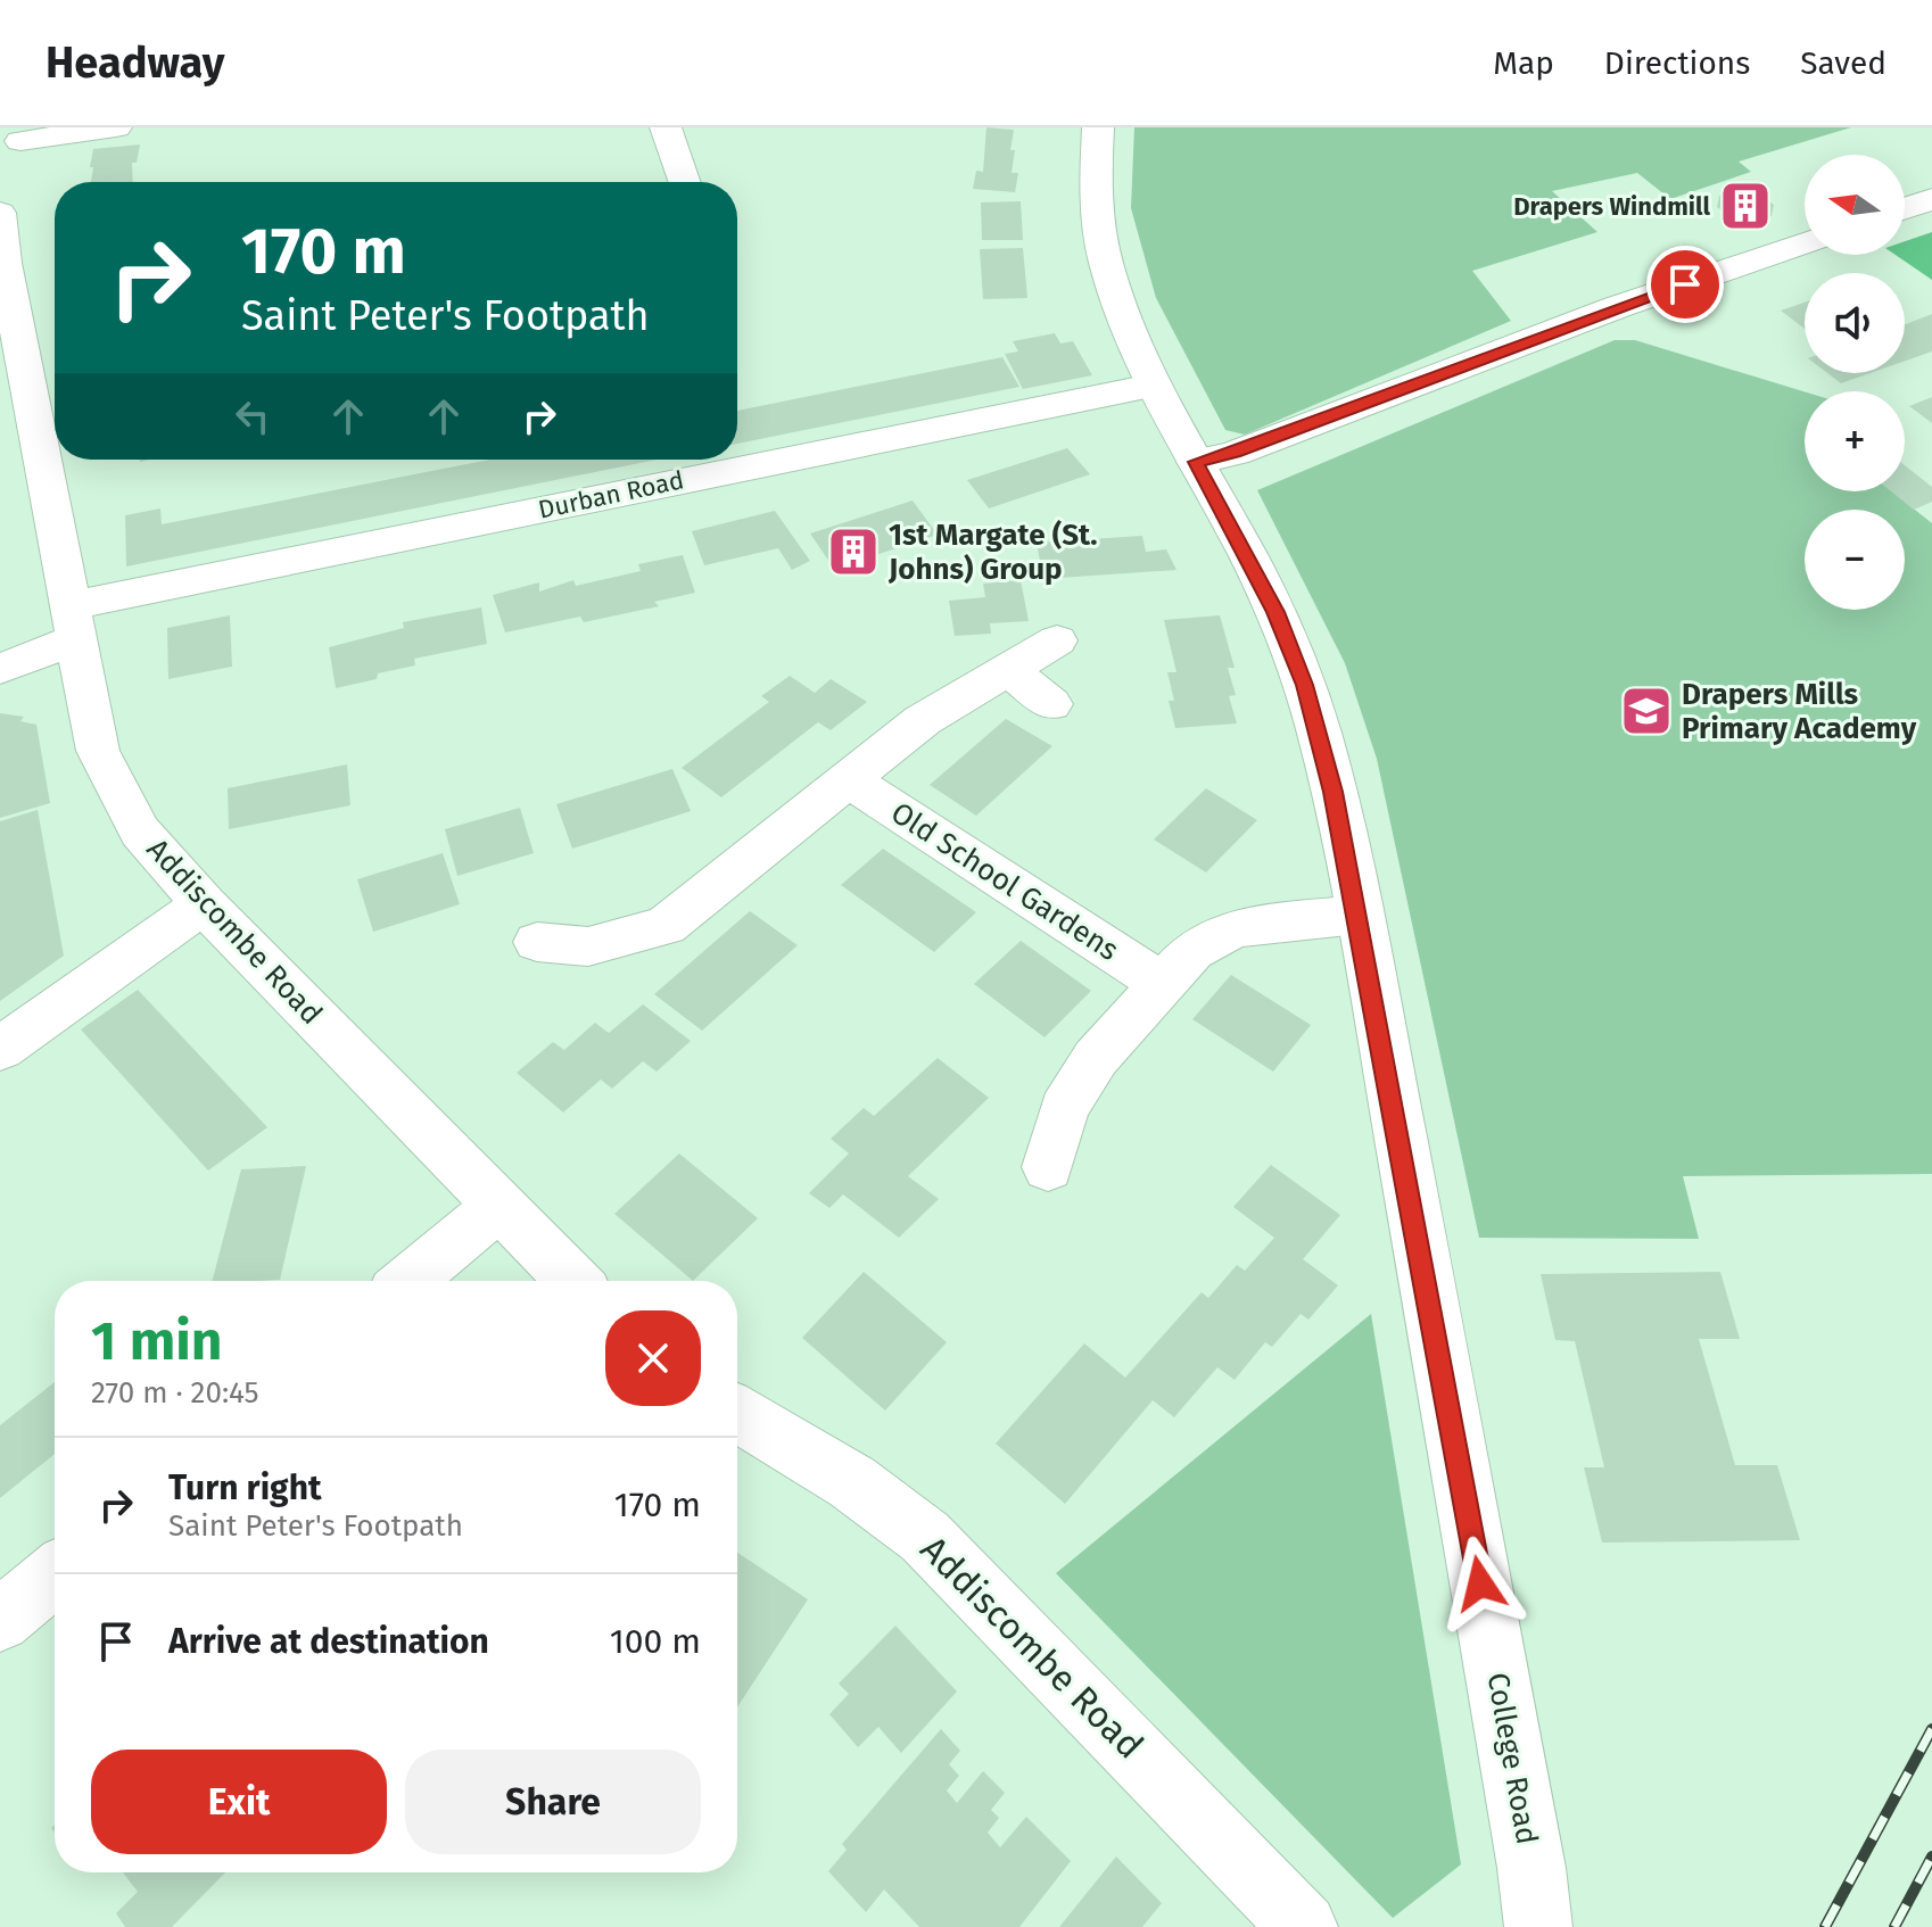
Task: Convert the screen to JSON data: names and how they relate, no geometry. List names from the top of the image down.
{
  "streets": {
    "street": [
      "Durban Road",
      "Old School Gardens",
      "Addiscombe Road",
      "College Road"
    ]
  },
  "crossings": [
    ["Durban Road", "Addiscombe Road"],
    ["Durban Road", "College Road"]
  ],
  "places": {
    "building": ["Drapers Windmill", "1st Margate (St. Johns) Group"],
    "school or university": ["Drapers Mills Primary Academy"]
  },
  "north": "left",
  "page": {
    "header": "Headway",
    "nav": ["Map", "Directions", "Saved"],
    "map_buttons": ["+", "−"],
    "turn": ["170 m", "Saint Peter's Footpath"],
    "heading": ["1 min", "270 m · 20:45"],
    "list": [
      {
        "name": "Turn right",
        "note": "Saint Peter's Footpath",
        "value": "170 m"
      },
      {
        "name": "Arrive at destination",
        "value": "100 m"
      }
    ],
    "buttons": ["Exit", "Share"]
  }
}
